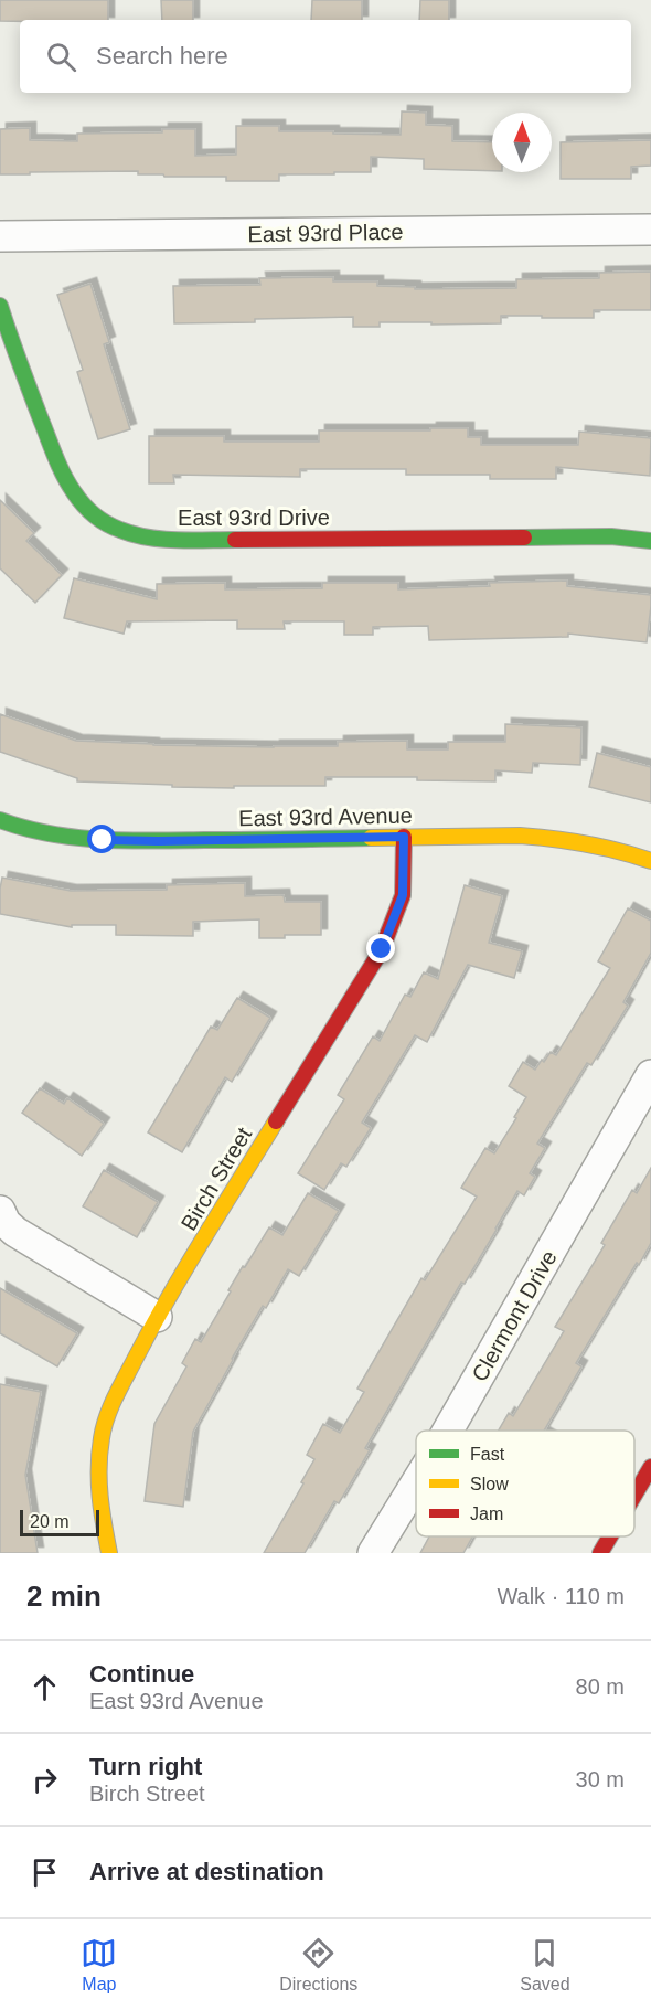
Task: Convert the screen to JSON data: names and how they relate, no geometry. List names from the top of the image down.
{
  "streets": {
    "street": [
      "East 93rd Place",
      "East 93rd Drive",
      "East 93rd Avenue",
      "Birch Street",
      "Clermont Drive"
    ]
  },
  "crossings": [
    ["East 93rd Avenue", "Birch Street"]
  ],
  "legend": ["Fast", "Slow", "Jam"],
  "scale_bar": "20 m",
  "north": "top",
  "page": {
    "search": "Search here",
    "scale": "20 m",
    "heading": ["2 min", "Walk · 110 m"],
    "list": [
      ["Continue", "East 93rd Avenue", "80 m"],
      ["Turn right", "Birch Street", "30 m"],
      "Arrive at destination"
    ],
    "nav": ["Map", "Directions", "Saved"]
  }
}
